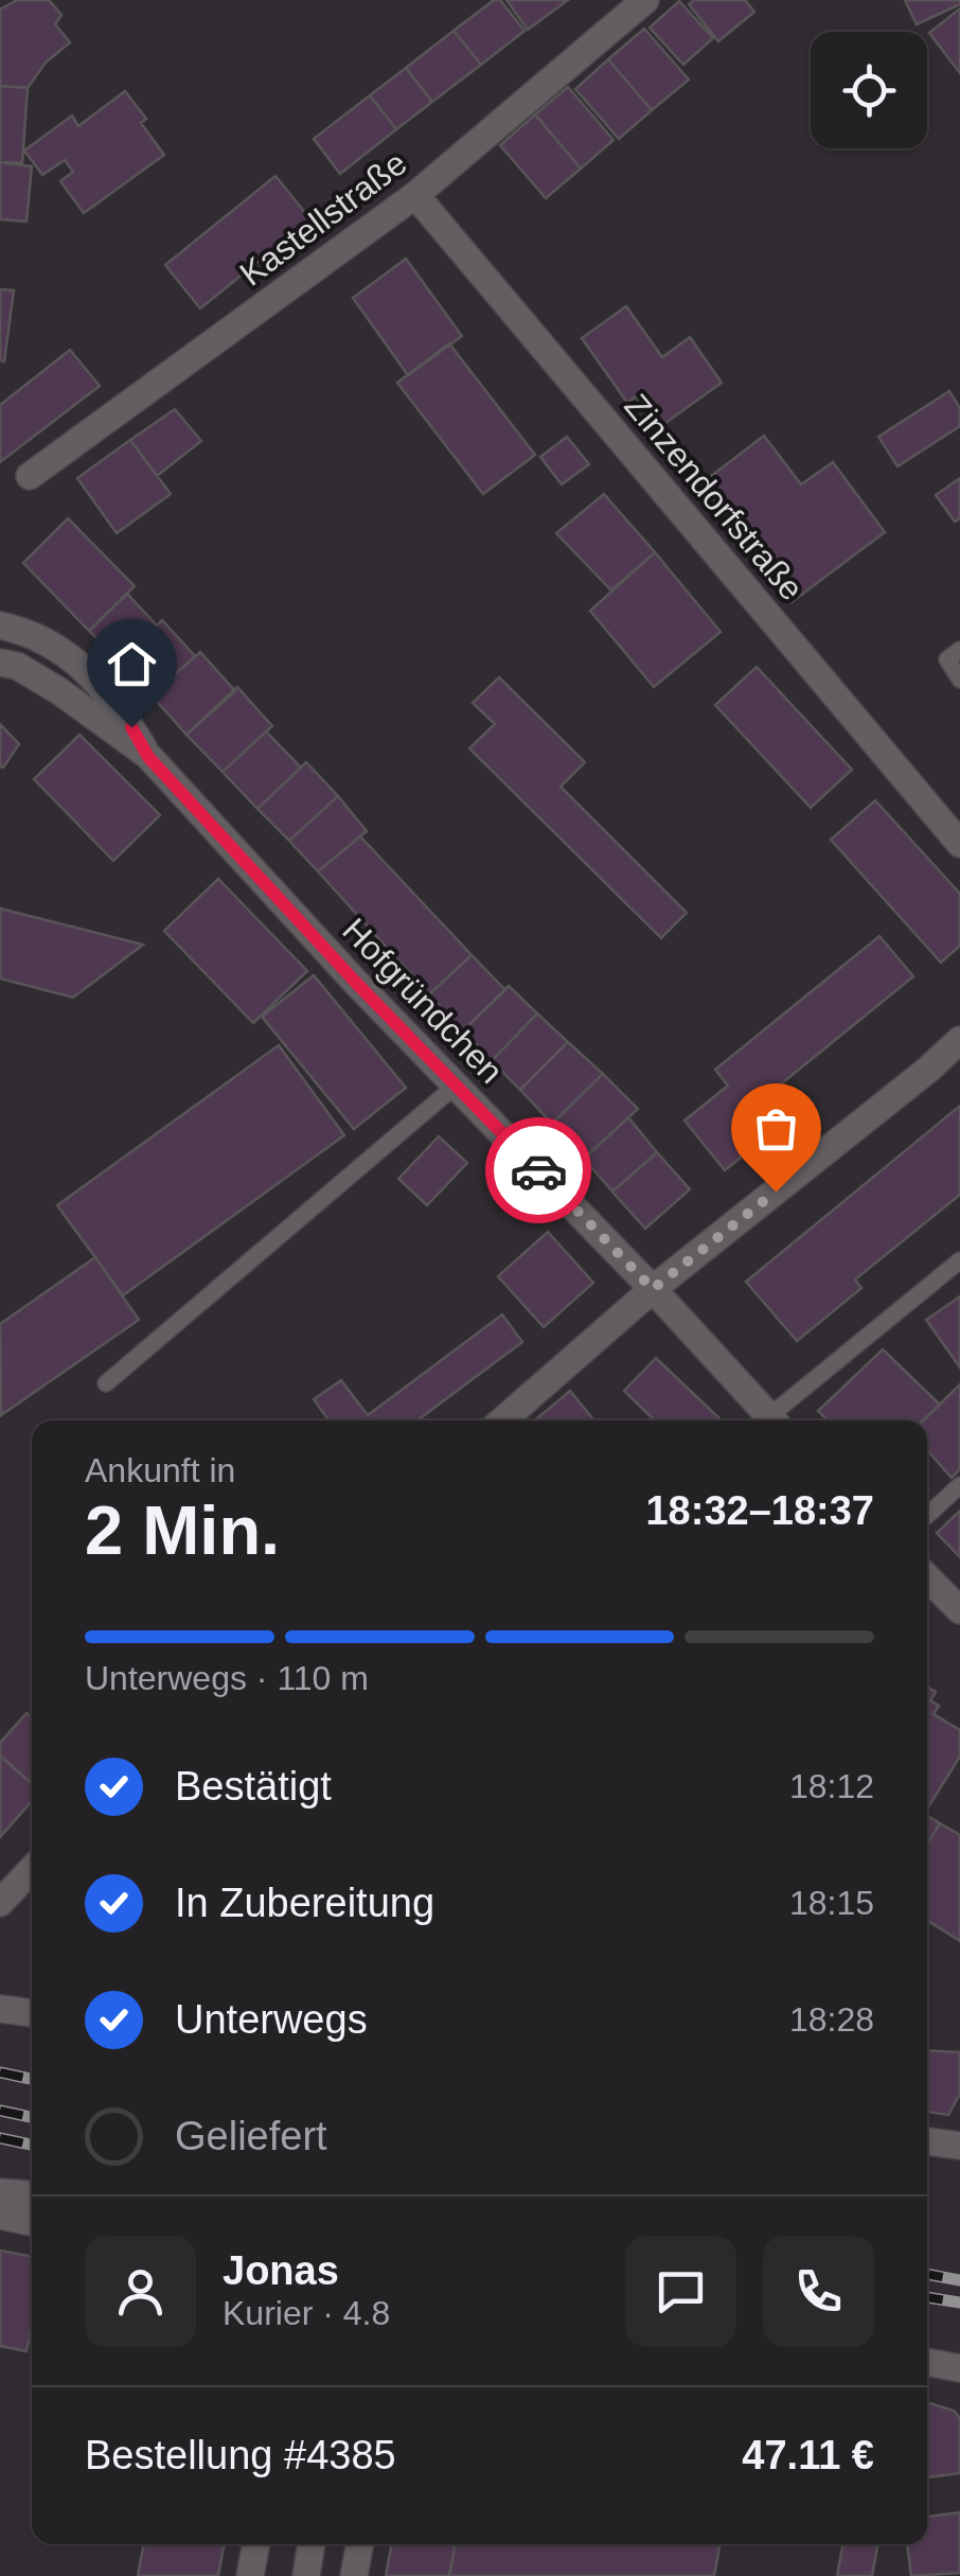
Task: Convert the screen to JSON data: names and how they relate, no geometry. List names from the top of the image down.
{
  "streets": {
    "street": ["Kastellstraße", "Zinzendorfstraße", "Hofgründchen"]
  },
  "crossings": [
    ["Kastellstraße", "Zinzendorfstraße"]
  ],
  "page": {
    "heading": ["2 Min.", "Ankunft in", "18:32–18:37"],
    "panel": [
      "Jonas",
      "Kurier · 4.8",
      "Bestellung #4385",
      "47.11 €"
    ],
    "bar": "Unterwegs · 110 m",
    "list": [
      ["Bestätigt", "18:12"],
      ["In Zubereitung", "18:15"],
      ["Unterwegs", "18:28"],
      "Geliefert"
    ]
  }
}
